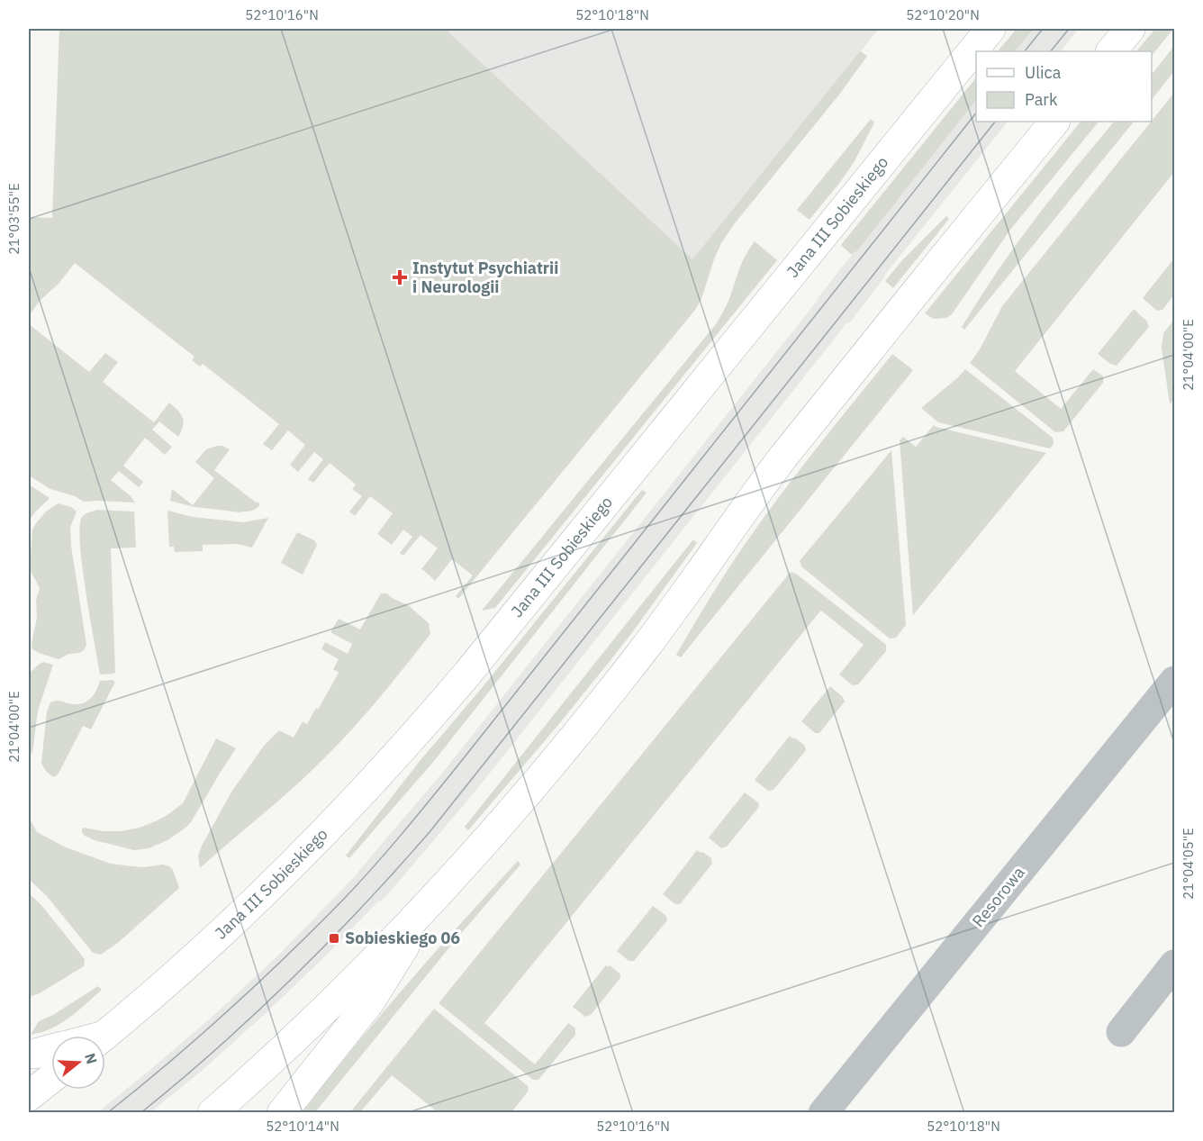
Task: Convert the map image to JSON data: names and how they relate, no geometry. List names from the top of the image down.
{
  "streets": {
    "main road": ["Jana III Sobieskiego"],
    "street": ["Resorowa"]
  },
  "places": {
    "health": ["Instytut Psychiatrii i Neurologii"],
    "transit": ["Sobieskiego 06"]
  },
  "legend": ["Ulica", "Park"],
  "north": "right",
  "coordinates": [
    "52°10'16\"N",
    "52°10'18\"N",
    "52°10'20\"N",
    "21°03'55\"E",
    "21°04'00\"E",
    "21°04'05\"E",
    "52°10'14\"N"
  ]
}
